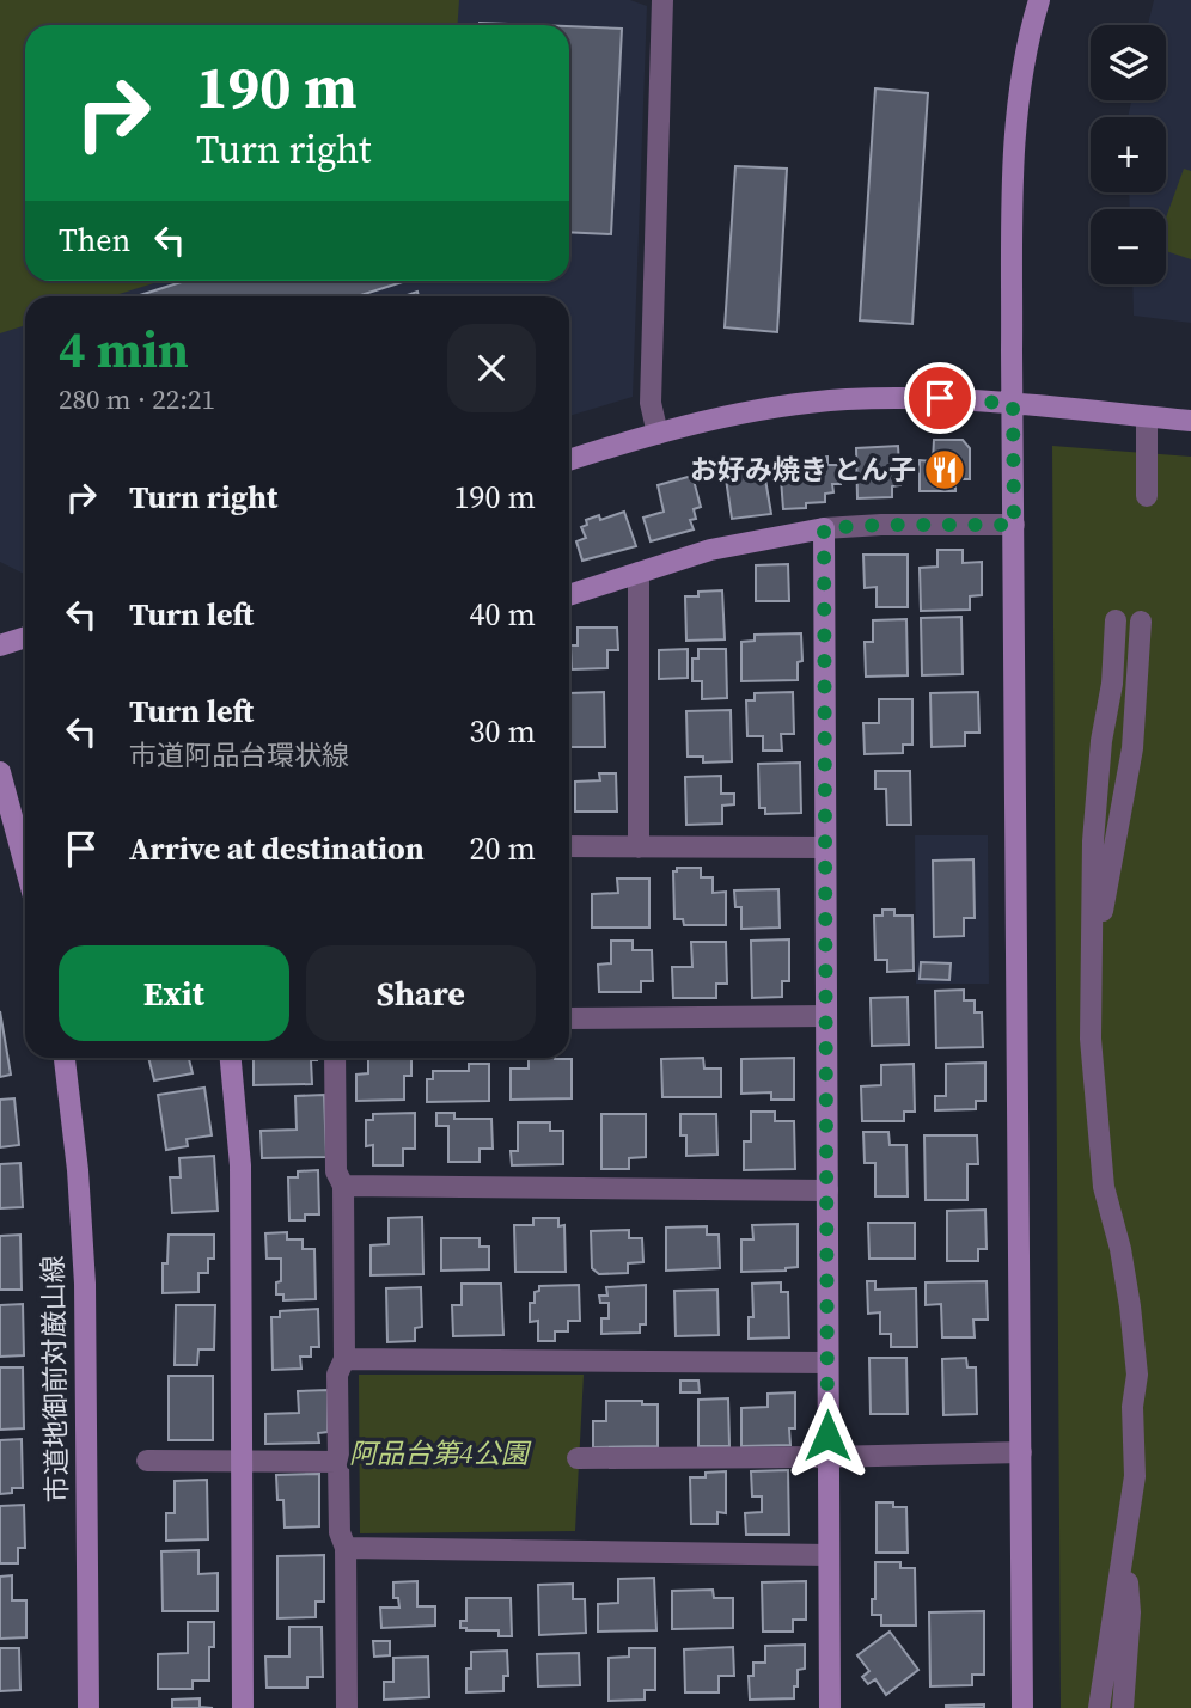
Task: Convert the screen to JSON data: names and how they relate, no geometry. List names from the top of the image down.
{
  "streets": {
    "street": ["市道地御前対厳山線"]
  },
  "parks": ["阿品台第4公園"],
  "places": {
    "restaurant": ["お好み焼き とん子"]
  },
  "page": {
    "map_buttons": ["+", "−"],
    "turn": ["190 m", "Turn right"],
    "then": "Then",
    "heading": ["4 min", "280 m · 22:21"],
    "list": [
      {
        "name": "Turn right",
        "value": "190 m"
      },
      {
        "name": "Turn left",
        "value": "40 m"
      },
      {
        "name": "Turn left",
        "note": "市道阿品台環状線",
        "value": "30 m"
      },
      {
        "name": "Arrive at destination",
        "value": "20 m"
      }
    ],
    "buttons": ["Exit", "Share"]
  }
}
